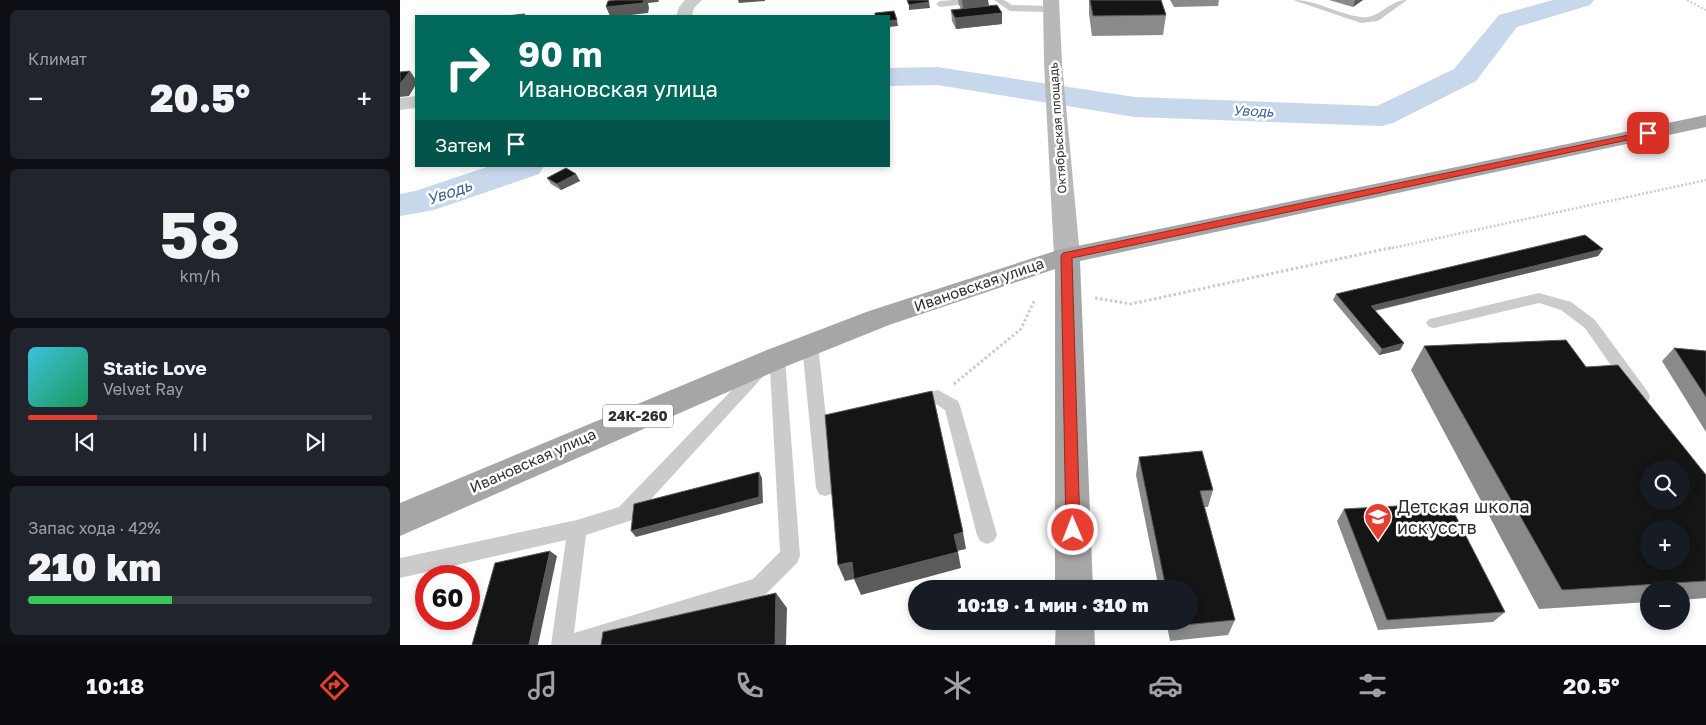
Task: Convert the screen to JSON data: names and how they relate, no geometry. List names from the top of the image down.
{
  "streets": {
    "main road": ["Октябрьская площадь", "Ивановская улица", "24К-260"]
  },
  "crossings": [
    ["Октябрьская площадь", "Ивановская улица"]
  ],
  "water": ["Уводь"],
  "places": {
    "school or university": ["Детская школа искусств"]
  },
  "page": {
    "tile": [
      "Климат",
      ["58", "km/h"],
      ["Запас хода · 42%", "210 km"]
    ],
    "turn": ["90 m", "Ивановская улица"],
    "heat": ["−", "20.5°", "+"],
    "then": "Затем",
    "song": ["Static Love", "Velvet Ray"],
    "map_buttons": ["+", "−"],
    "limit": "60",
    "trip": "10:19 · 1 мин · 310 m",
    "tabs": ["10:18", "20.5°"]
  }
}
